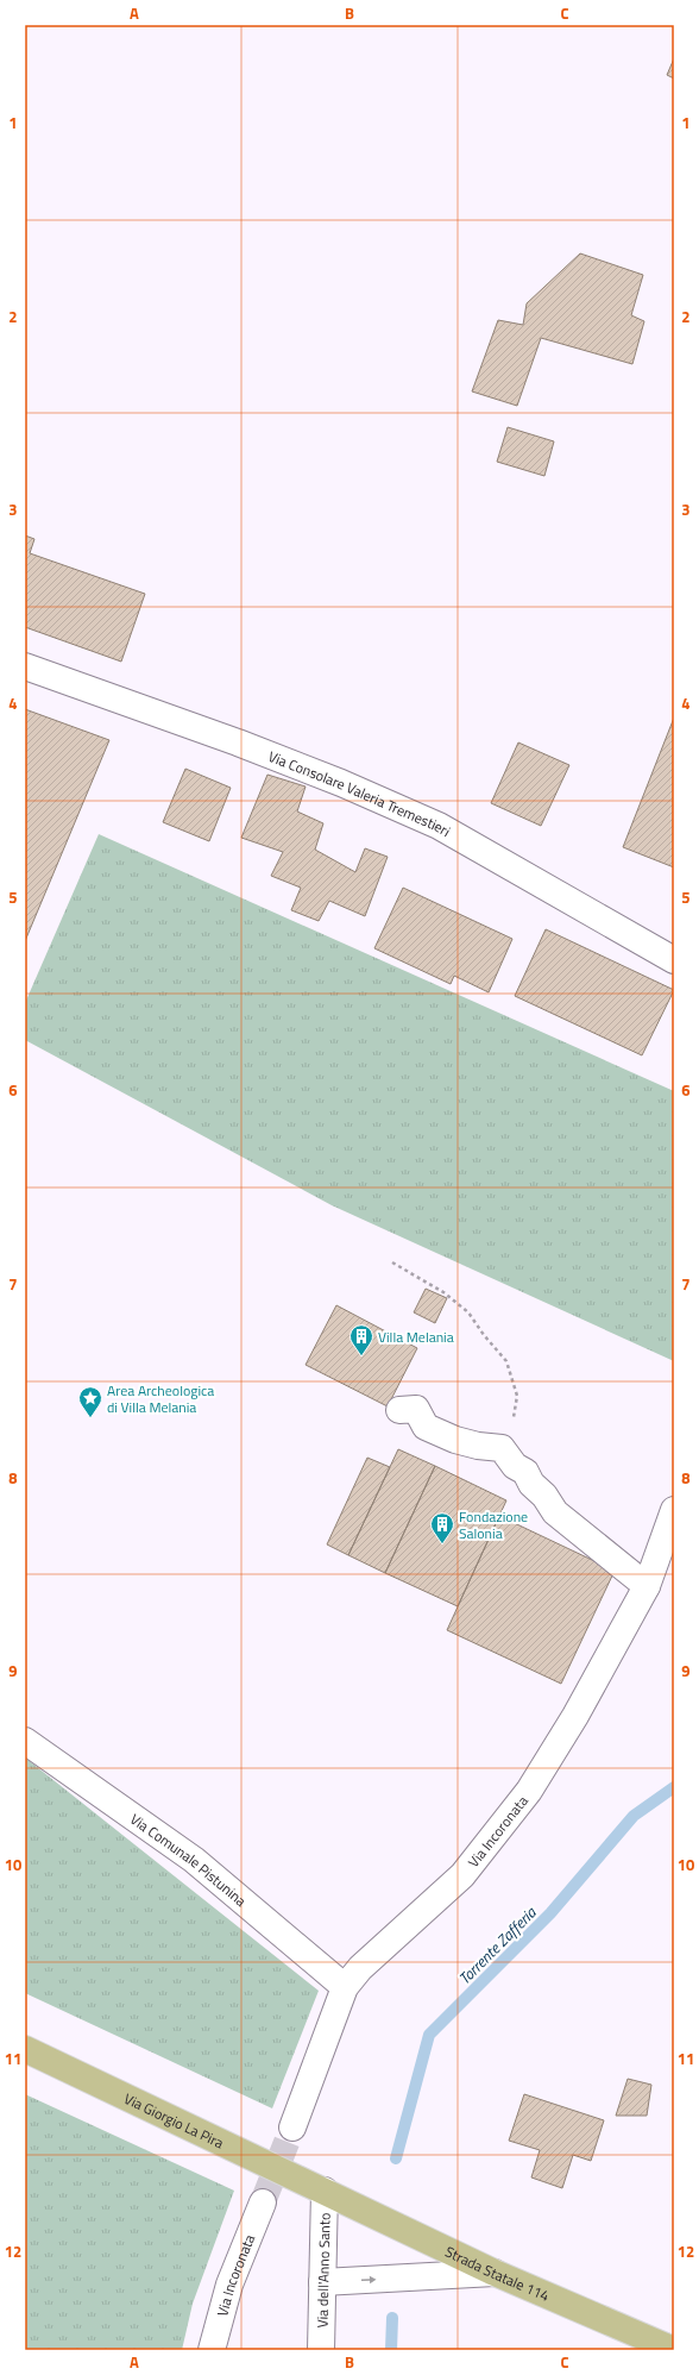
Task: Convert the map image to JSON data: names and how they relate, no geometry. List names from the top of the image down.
{
  "streets": {
    "main road": ["Via Giorgio La Pira", "Strada Statale 114"],
    "street": [
      "Via Consolare Valeria Tremestieri",
      "Via Incoronata",
      "Via Comunale Pistunina",
      "Via dell'Anno Santo"
    ]
  },
  "crossings": [
    ["Via Incoronata", "Via Comunale Pistunina"],
    ["Via Giorgio La Pira", "Via dell'Anno Santo"],
    ["Via Giorgio La Pira", "Strada Statale 114"],
    ["Via dell'Anno Santo", "Strada Statale 114"]
  ],
  "water": ["Torrente Zafferia"],
  "places": {
    "building": ["Villa Melania", "Fondazione Salonia"],
    "place": ["Area Archeologica di Villa Melania"]
  },
  "grid": {
    "columns": ["A", "B", "C"],
    "rows": [
      "1",
      "2",
      "3",
      "4",
      "5",
      "6",
      "7",
      "8",
      "9",
      "10",
      "11",
      "12"
    ]
  }
}
